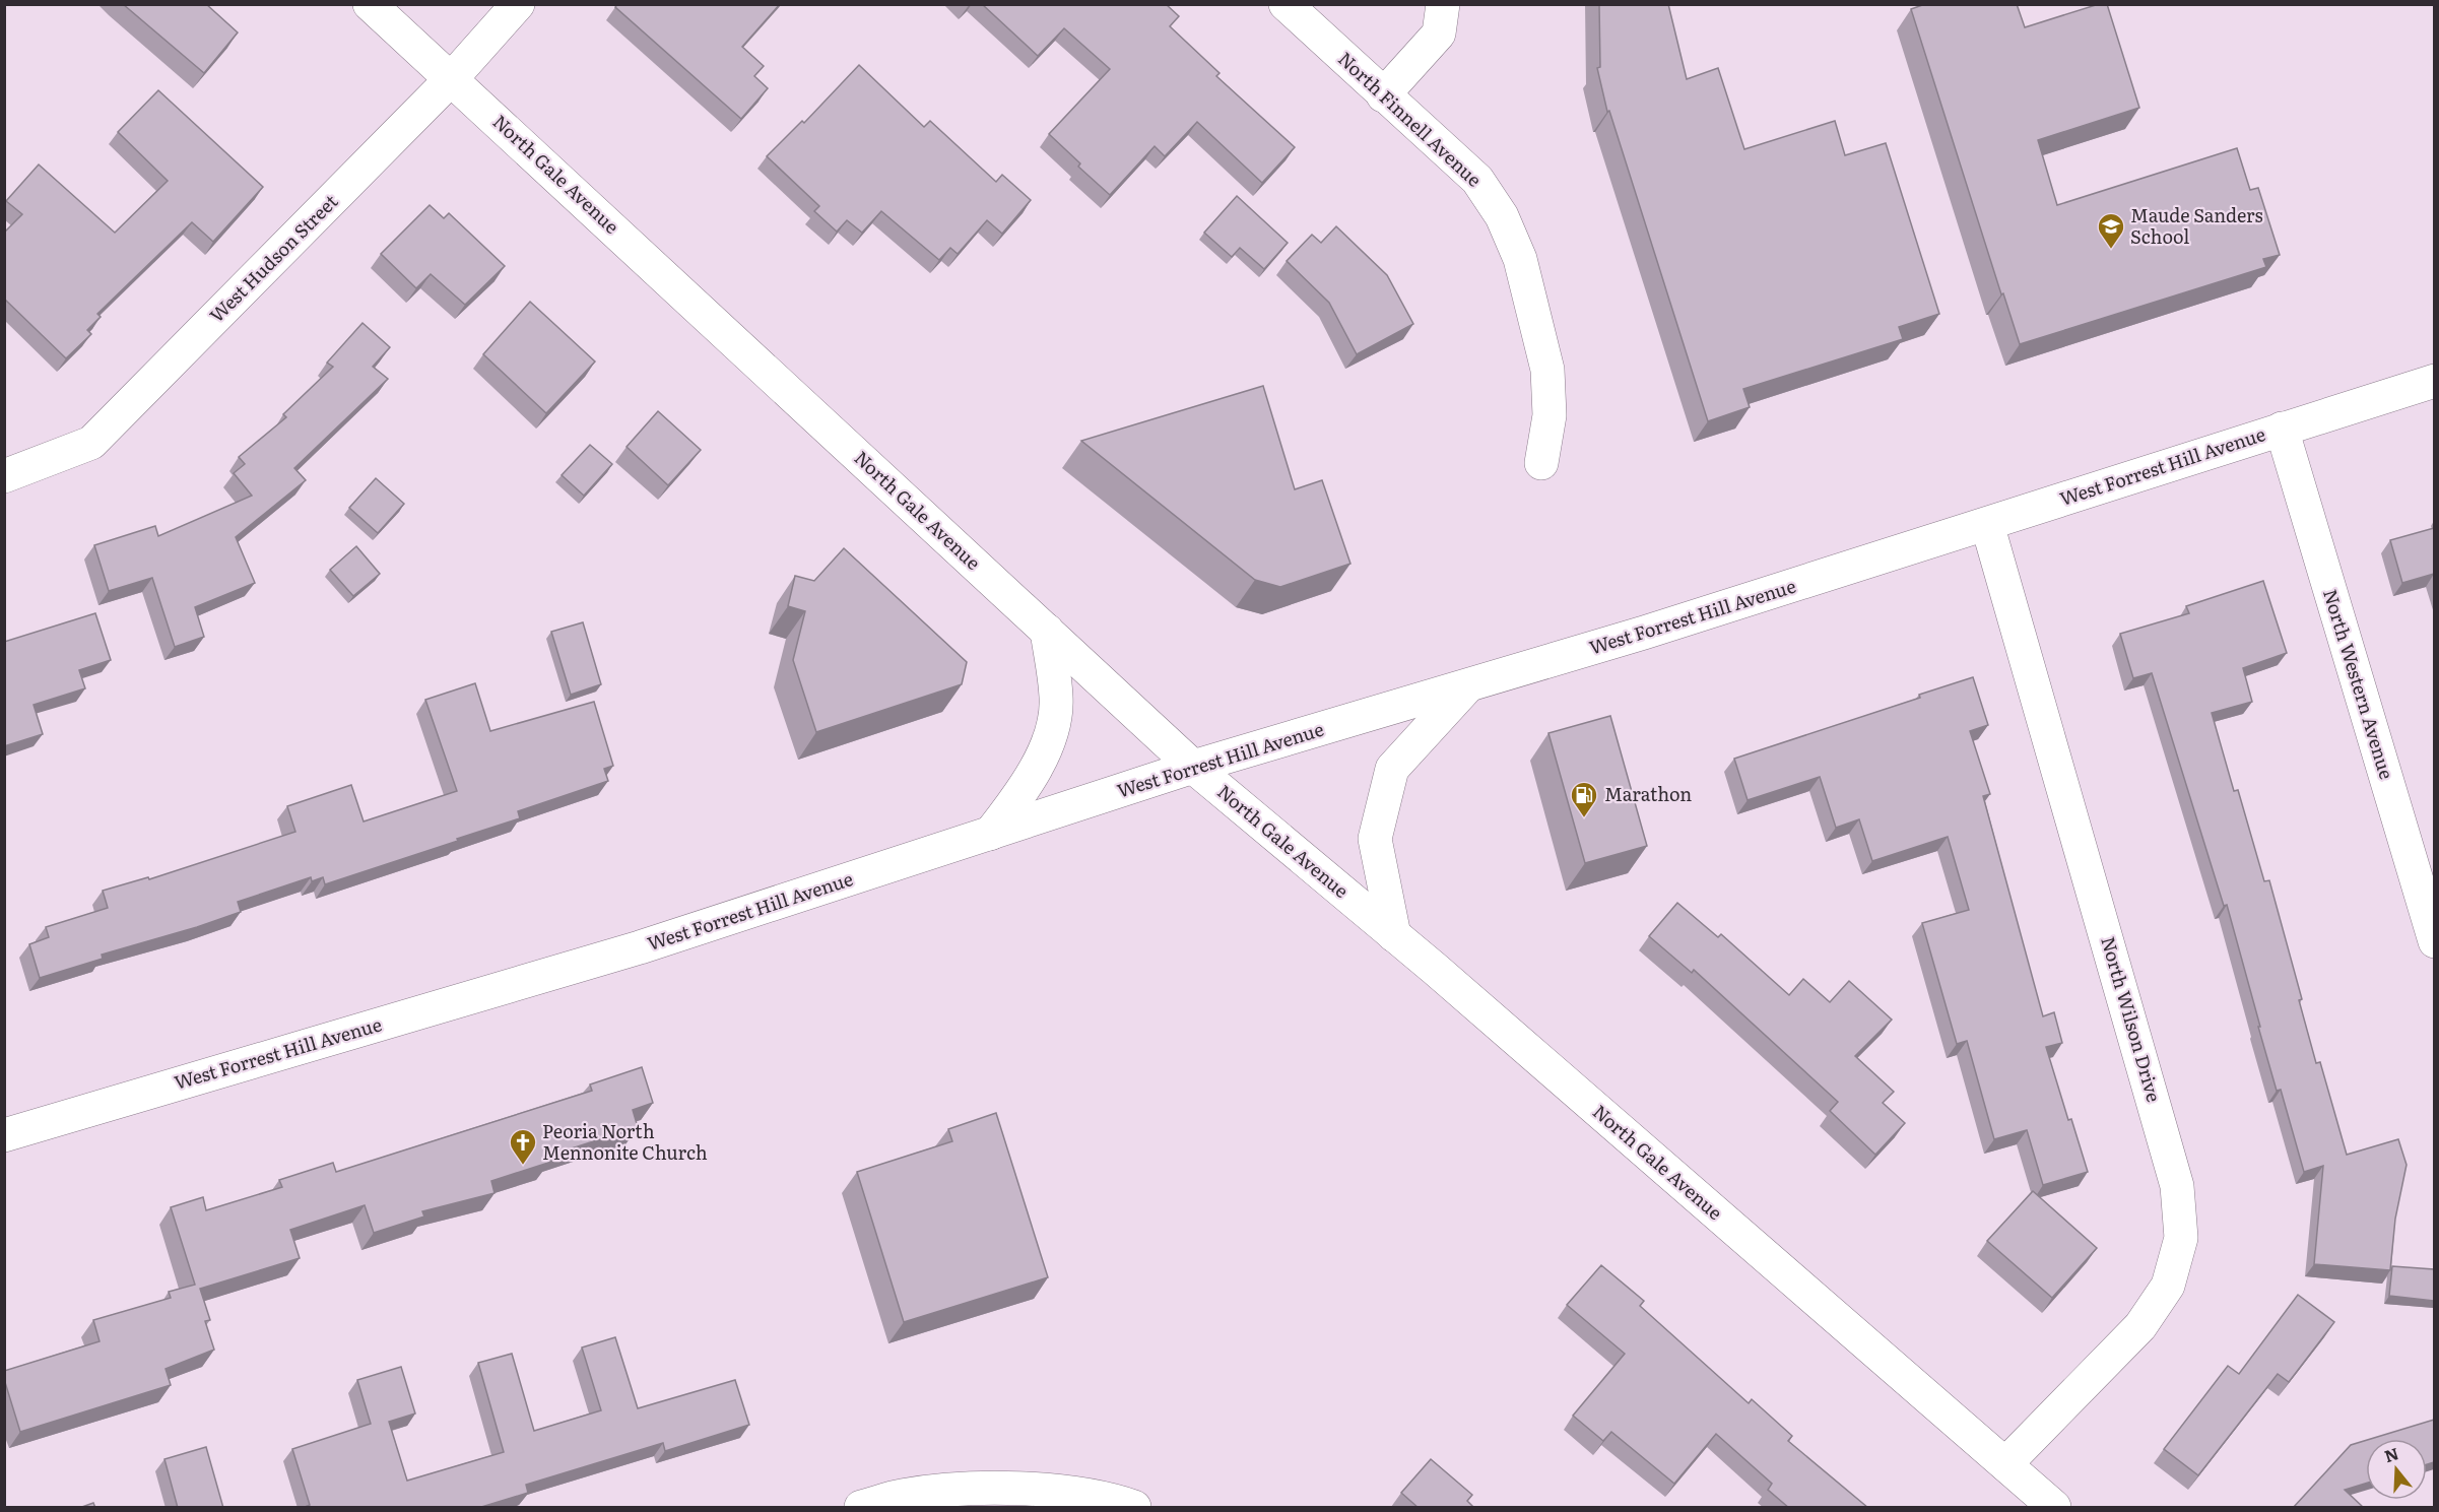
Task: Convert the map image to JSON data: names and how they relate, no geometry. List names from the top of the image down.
{
  "streets": {
    "street": [
      "North Finnell Avenue",
      "North Gale Avenue",
      "West Hudson Street",
      "West Forrest Hill Avenue",
      "North Western Avenue",
      "North Wilson Drive"
    ]
  },
  "crossings": [
    ["North Gale Avenue", "West Hudson Street"],
    ["North Gale Avenue", "West Forrest Hill Avenue"],
    ["North Gale Avenue", "North Wilson Drive"],
    ["West Forrest Hill Avenue", "North Western Avenue"],
    ["West Forrest Hill Avenue", "North Wilson Drive"]
  ],
  "places": {
    "school or university": ["Maude Sanders School"],
    "fuel station": ["Marathon"],
    "church": ["Peoria North Mennonite Church"]
  },
  "north": "top"
}
